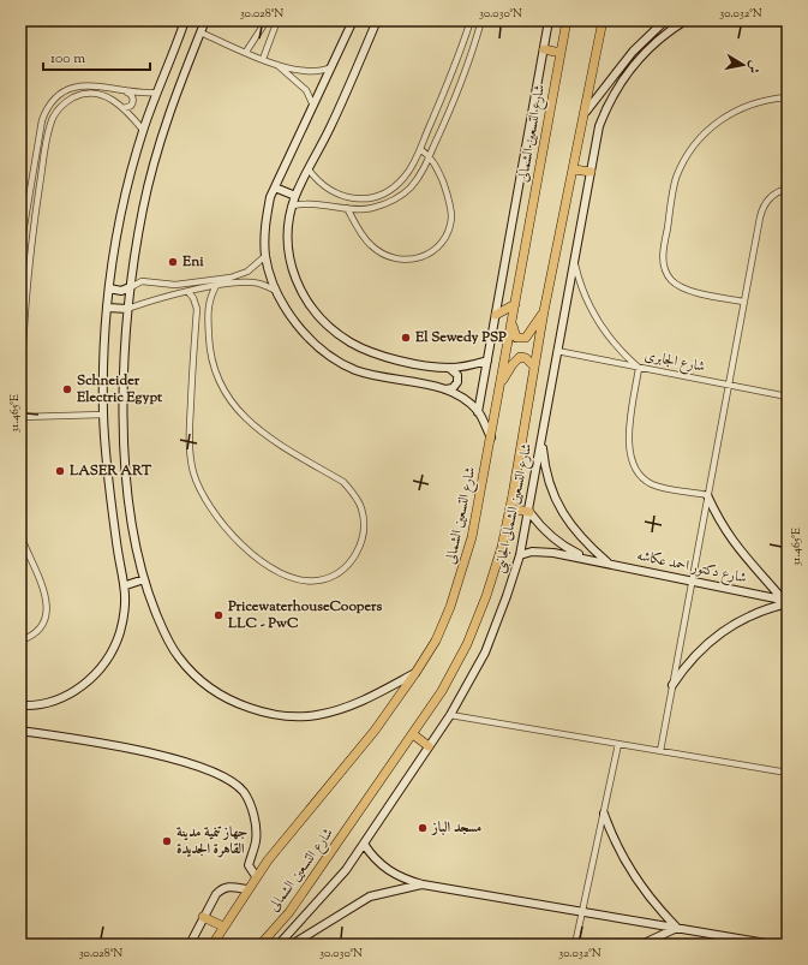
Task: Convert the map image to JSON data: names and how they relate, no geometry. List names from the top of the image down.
{
  "streets": {
    "main road": ["شارع التسعين الشمالى"],
    "street": ["شارع الجابرى", "شارع التسعين الشمالى الجانبى", "شارع دكتور احمد عكاشه"]
  },
  "crossings": [
    ["شارع الجابرى", "شارع التسعين الشمالى الجانبى"],
    ["شارع التسعين الشمالى الجانبى", "شارع دكتور احمد عكاشه"]
  ],
  "places": [
    "Eni",
    "El Sewedy PSP",
    "Schneider Electric Egypt",
    "LASER ART",
    "PricewaterhouseCoopers LLC - PwC",
    "مسجد الباز",
    "جهاز تنمية مدينة القاهرة الجديدة"
  ],
  "scale_bar": "100 m",
  "north": "right",
  "coordinates": [
    "30.028°N",
    "30.030°N",
    "30.032°N",
    "31.465°E"
  ]
}
